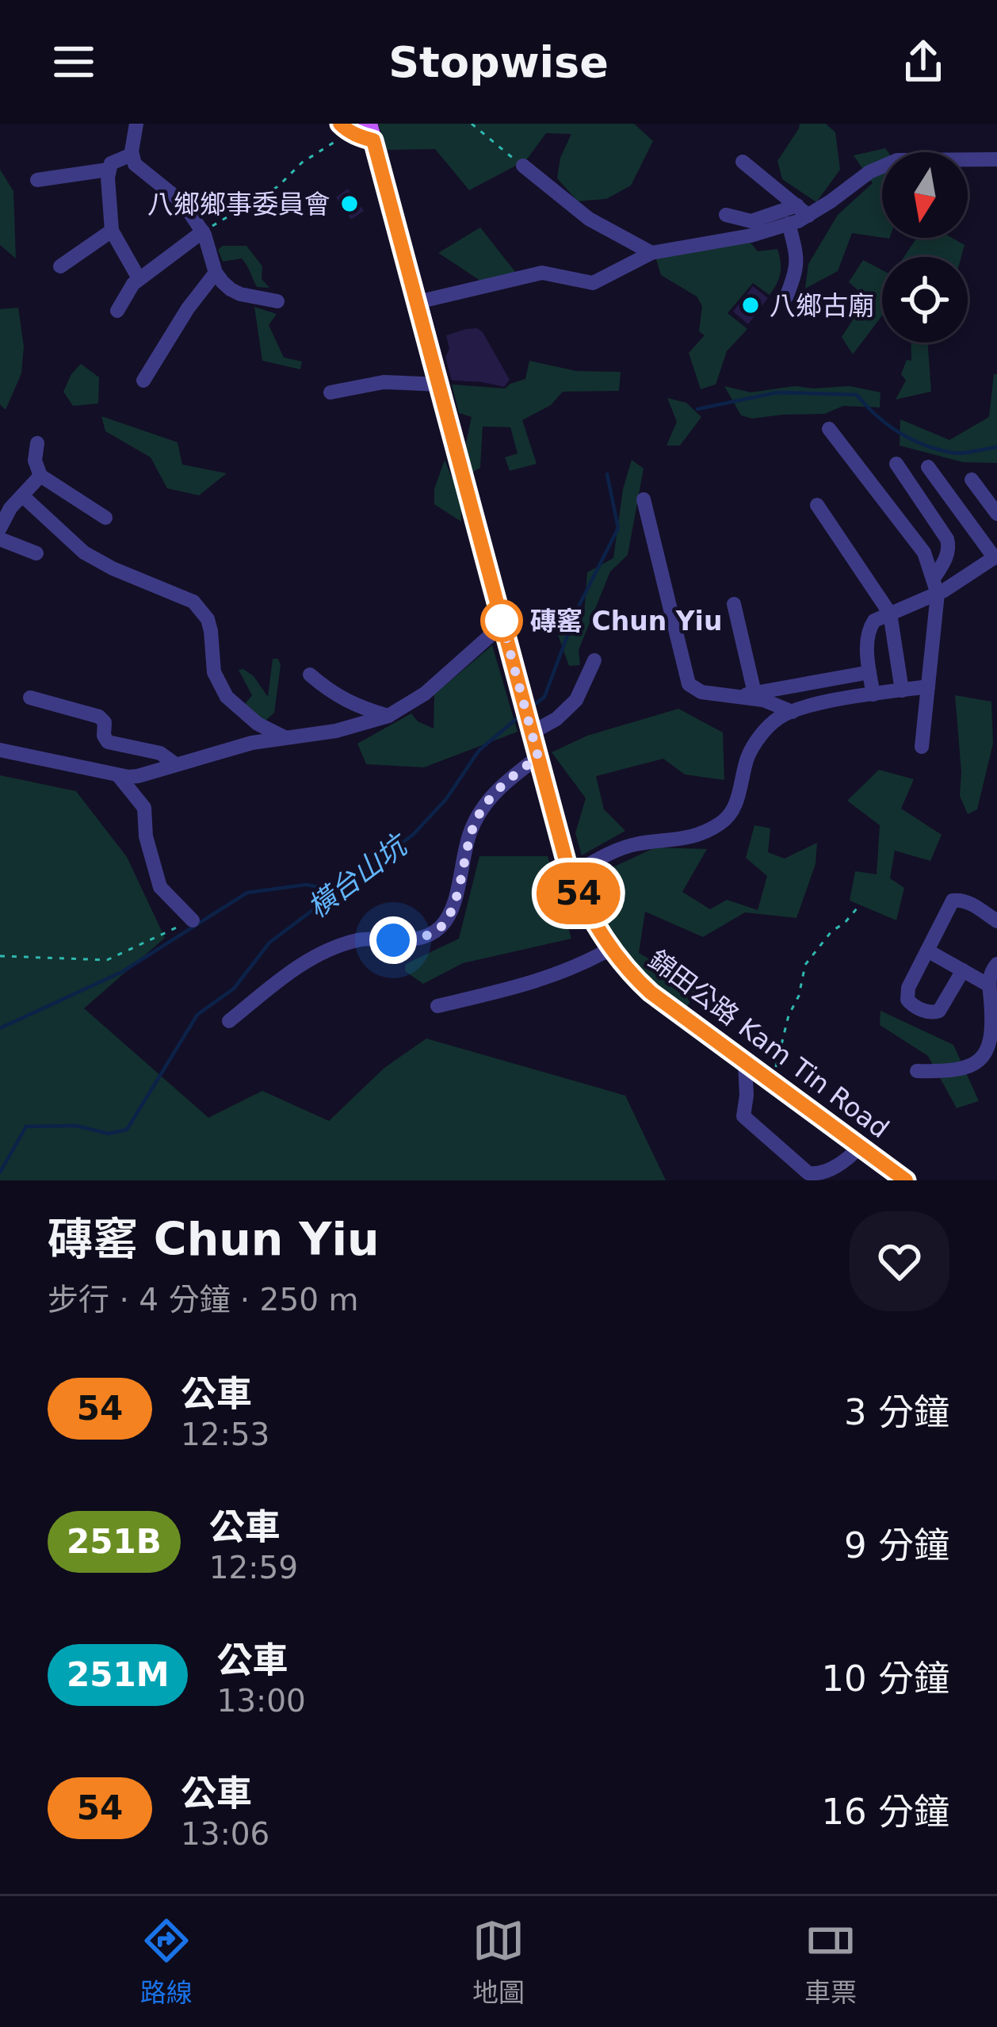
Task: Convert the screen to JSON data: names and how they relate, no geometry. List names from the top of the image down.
{
  "streets": {
    "main road": ["錦田公路 Kam Tin Road"]
  },
  "water": ["橫台山坑"],
  "places": ["八鄉鄉事委員會", "八鄉古廟", "磚窰 Chun Yiu"],
  "lines": ["bus line 54"],
  "north": "bottom",
  "page": {
    "header": "Stopwise",
    "on_map": "54",
    "heading": ["磚窰 Chun Yiu", "步行 · 4 分鐘 · 250 m"],
    "list": [
      {
        "mark": "54",
        "name": "公車",
        "note": "12:53",
        "value": "3 分鐘"
      },
      {
        "mark": "251B",
        "name": "公車",
        "note": "12:59",
        "value": "9 分鐘"
      },
      {
        "mark": "251M",
        "name": "公車",
        "note": "13:00",
        "value": "10 分鐘"
      },
      {
        "mark": "54",
        "name": "公車",
        "note": "13:06",
        "value": "16 分鐘"
      }
    ],
    "tabs": ["路線", "地圖", "車票"]
  }
}
